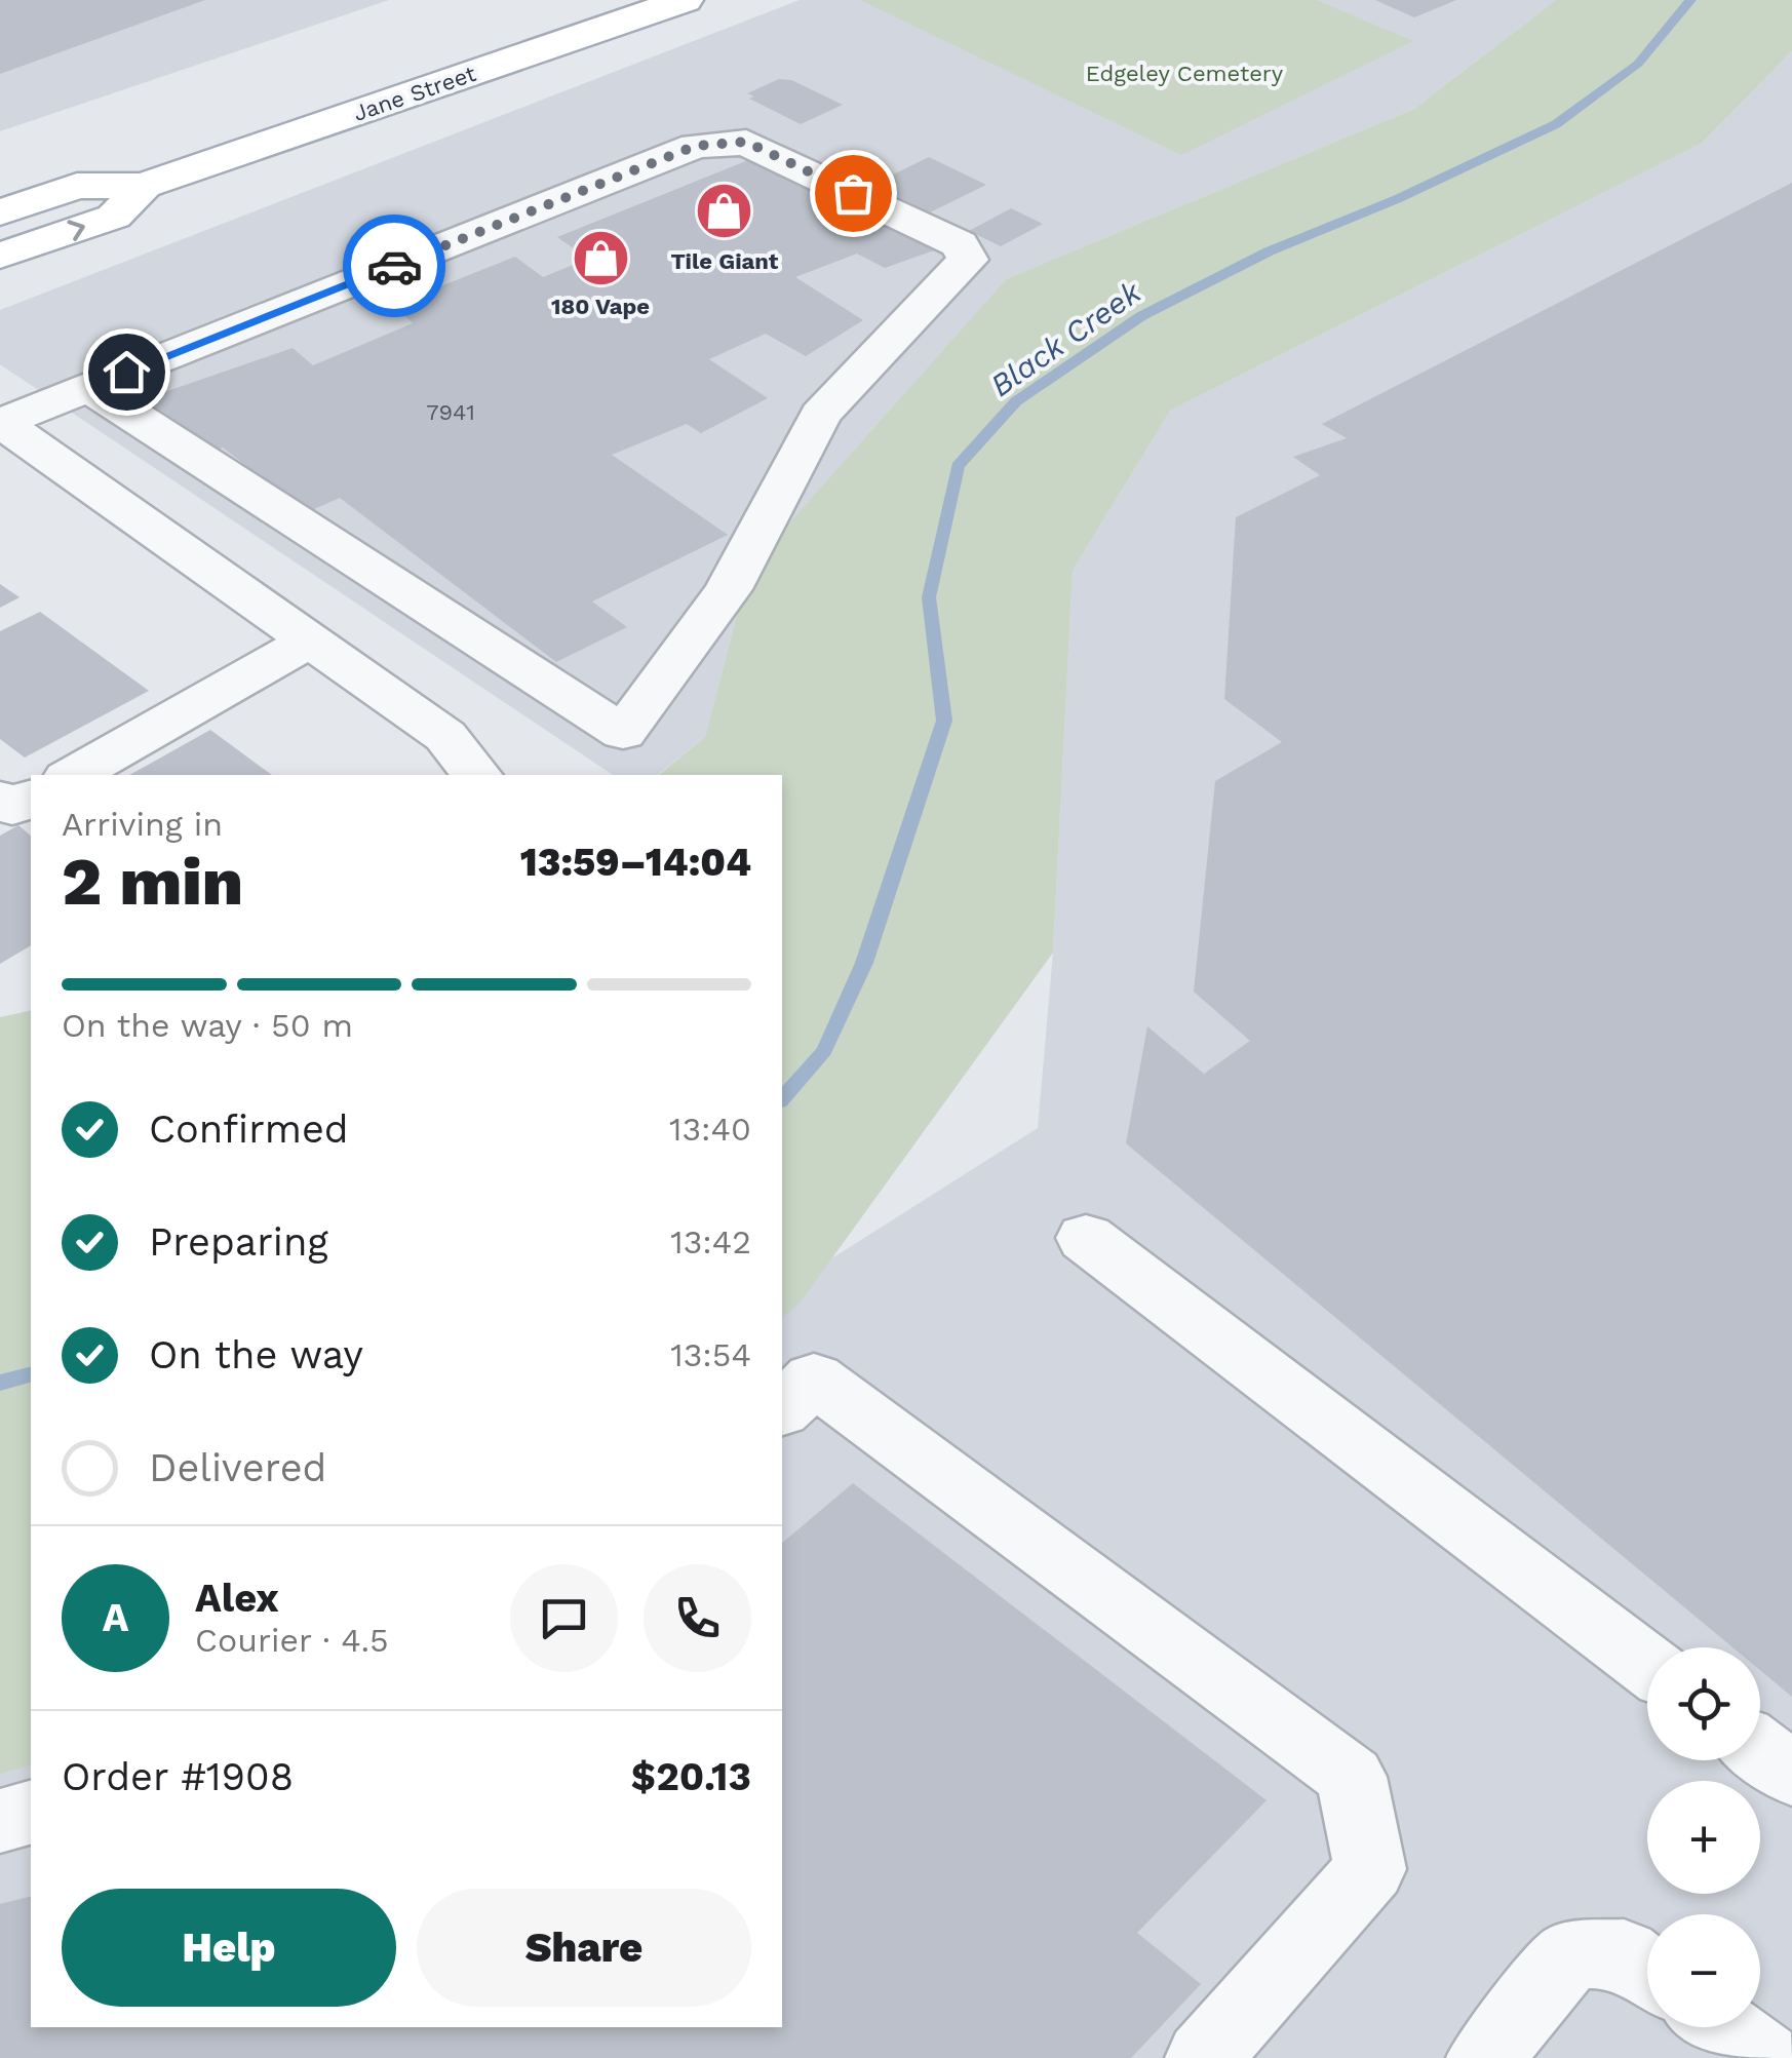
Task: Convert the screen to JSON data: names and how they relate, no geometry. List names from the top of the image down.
{
  "streets": {
    "main road": ["Jane Street"]
  },
  "water": ["Black Creek"],
  "parks": ["Edgeley Cemetery"],
  "places": {
    "shop": ["Tile Giant", "180 Vape"]
  },
  "house_numbers": ["7941"],
  "page": {
    "heading": ["2 min", "Arriving in", "13:59–14:04"],
    "panel": [
      "Alex",
      "Courier · 4.5",
      "Order #1908",
      "$20.13"
    ],
    "bar": "On the way · 50 m",
    "list": [
      ["Confirmed", "13:40"],
      ["Preparing", "13:42"],
      ["On the way", "13:54"],
      "Delivered"
    ],
    "round": "A",
    "map_buttons": ["+", "−"],
    "buttons": ["Help", "Share"]
  }
}
